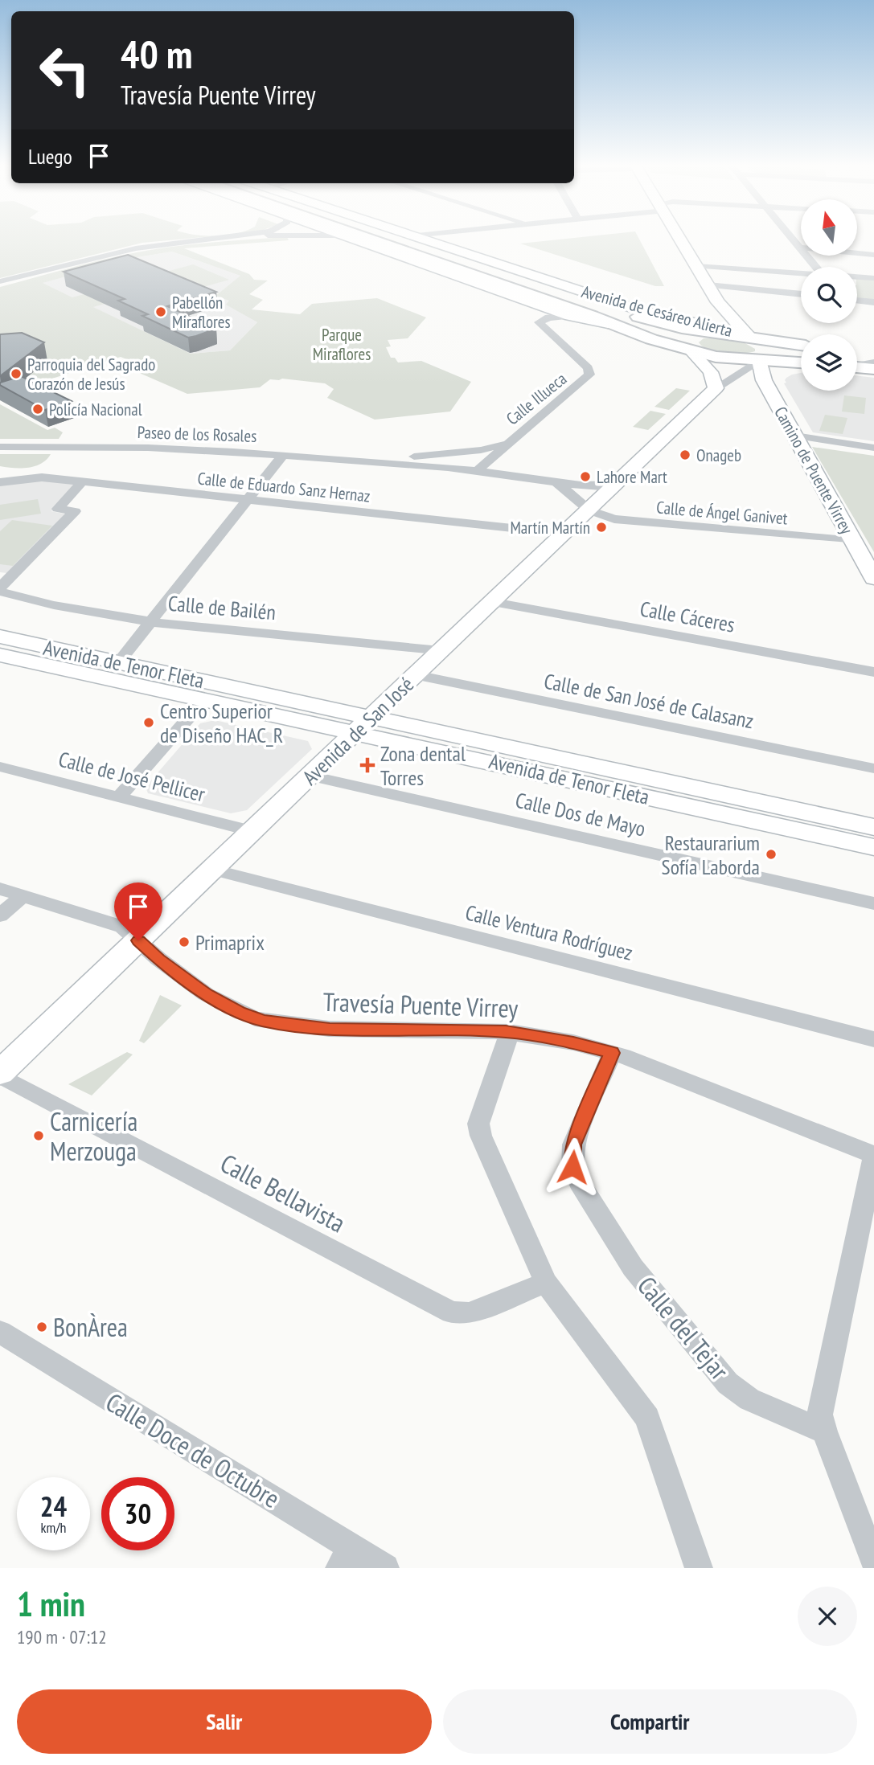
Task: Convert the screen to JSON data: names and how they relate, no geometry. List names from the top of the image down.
{
  "streets": {
    "main road": [
      "Avenida de Cesáreo Alierta",
      "Camino de Puente Virrey",
      "Avenida de Tenor Fleta",
      "Avenida de San José"
    ],
    "street": [
      "Calle Illueca",
      "Paseo de los Rosales",
      "Calle de Eduardo Sanz Hernaz",
      "Calle de Ángel Ganivet",
      "Calle de Bailén",
      "Calle Cáceres",
      "Calle de San José de Calasanz",
      "Calle de José Pellicer",
      "Calle Dos de Mayo",
      "Calle Ventura Rodríguez",
      "Travesía Puente Virrey",
      "Calle Bellavista",
      "Calle del Tejar",
      "Calle Doce de Octubre"
    ]
  },
  "crossings": [
    ["Avenida de Cesáreo Alierta", "Calle Illueca"],
    ["Avenida de Cesáreo Alierta", "Camino de Puente Virrey"],
    ["Avenida de Cesáreo Alierta", "Avenida de San José"],
    ["Calle Illueca", "Paseo de los Rosales"],
    ["Paseo de los Rosales", "Calle de Ángel Ganivet"],
    ["Paseo de los Rosales", "Avenida de San José"],
    ["Camino de Puente Virrey", "Calle de Ángel Ganivet"],
    ["Camino de Puente Virrey", "Avenida de San José"],
    ["Calle de Eduardo Sanz Hernaz", "Avenida de San José"],
    ["Calle de Ángel Ganivet", "Avenida de San José"],
    ["Calle de Bailén", "Avenida de San José"],
    ["Calle Cáceres", "Avenida de San José"],
    ["Avenida de Tenor Fleta", "Avenida de San José"],
    ["Calle de San José de Calasanz", "Avenida de San José"],
    ["Avenida de San José", "Calle de José Pellicer"],
    ["Avenida de San José", "Calle Dos de Mayo"],
    ["Avenida de San José", "Calle Ventura Rodríguez"],
    ["Avenida de San José", "Travesía Puente Virrey"],
    ["Avenida de San José", "Calle Bellavista"],
    ["Travesía Puente Virrey", "Calle del Tejar"]
  ],
  "parks": ["Parque Miraflores"],
  "places": {
    "other": [
      "Pabellón Miraflores",
      "Parroquia del Sagrado Corazón de Jesús",
      "Policía Nacional",
      "Onageb",
      "Lahore Mart",
      "Martín Martín",
      "Centro Superior de Diseño HAC_R",
      "Restaurarium Sofía Laborda",
      "Primaprix",
      "Carnicería Merzouga",
      "BonÀrea"
    ],
    "health": ["Zona dental Torres"]
  },
  "north": "top",
  "page": {
    "turn": ["40 m", "Travesía Puente Virrey"],
    "then": "Luego",
    "speed": "24 km/h",
    "limit": "30",
    "heading": ["1 min", "190 m · 07:12"],
    "buttons": ["Salir", "Compartir"]
  }
}
